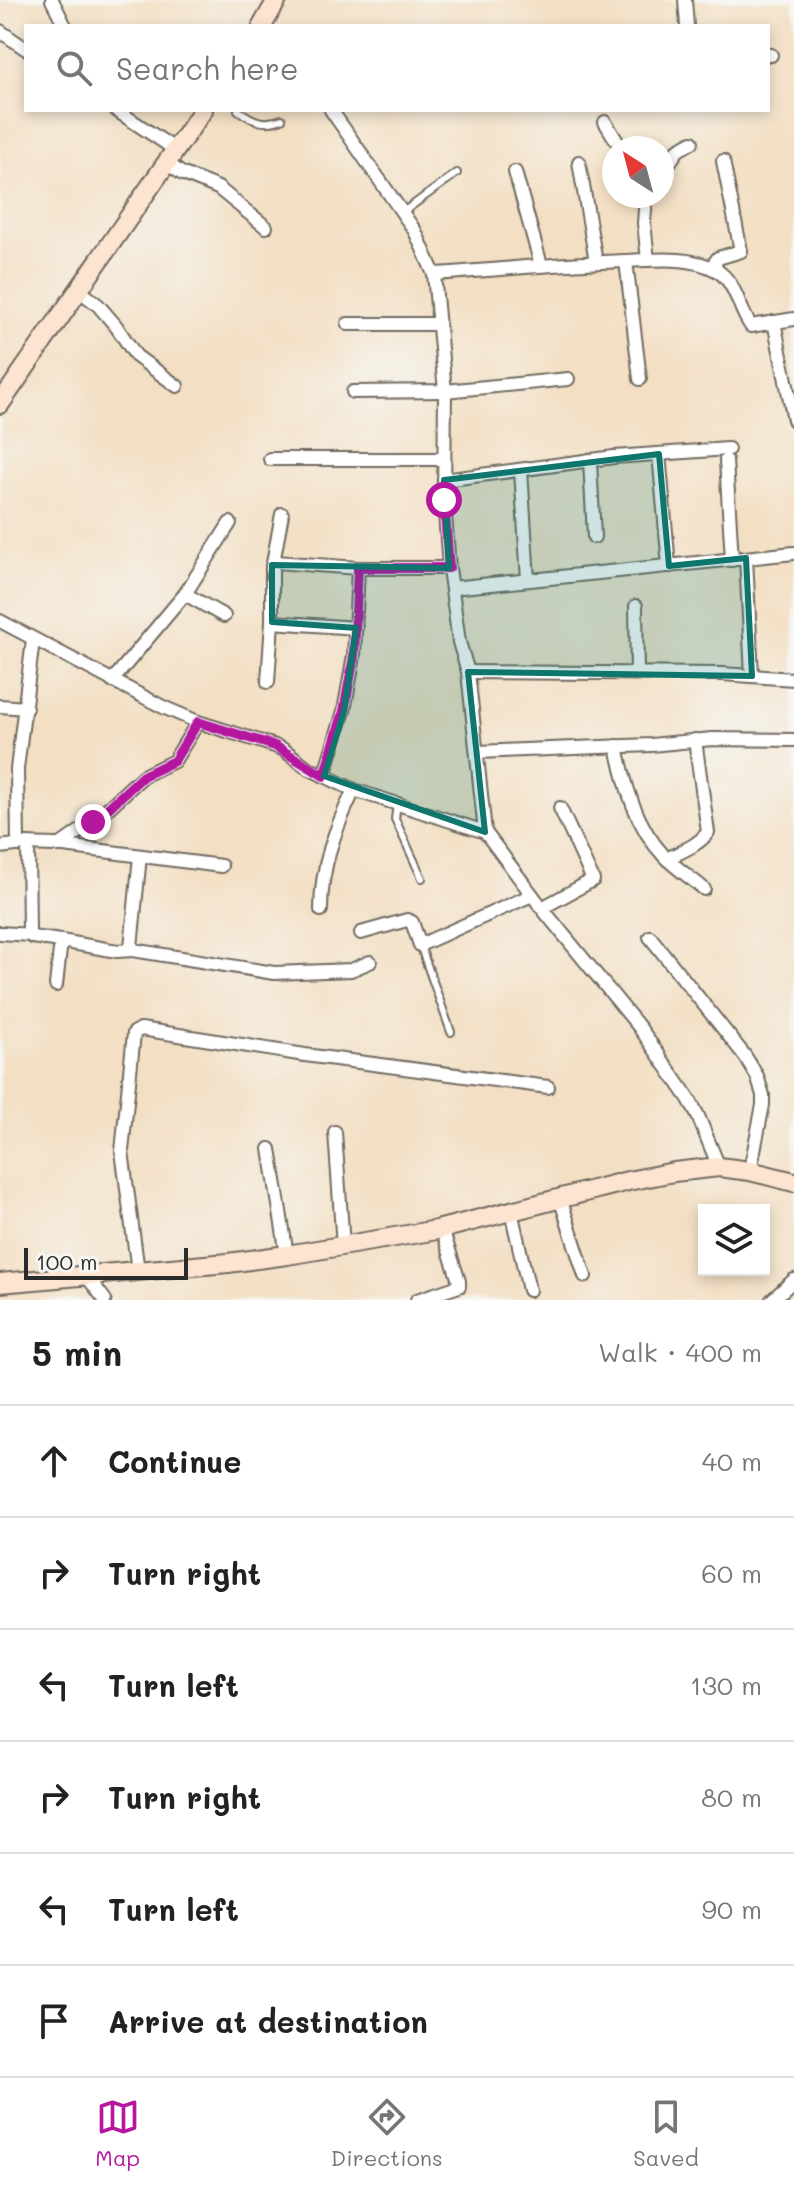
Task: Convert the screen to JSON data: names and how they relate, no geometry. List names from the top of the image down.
{
  "scale_bar": "100 m",
  "north": "top left",
  "page": {
    "search": "Search here",
    "scale": "100 m",
    "heading": ["5 min", "Walk · 400 m"],
    "list": [
      ["Continue", "40 m"],
      ["Turn right", "60 m"],
      ["Turn left", "130 m"],
      ["Turn right", "80 m"],
      ["Turn left", "90 m"],
      "Arrive at destination"
    ],
    "nav": ["Map", "Directions", "Saved"]
  }
}
